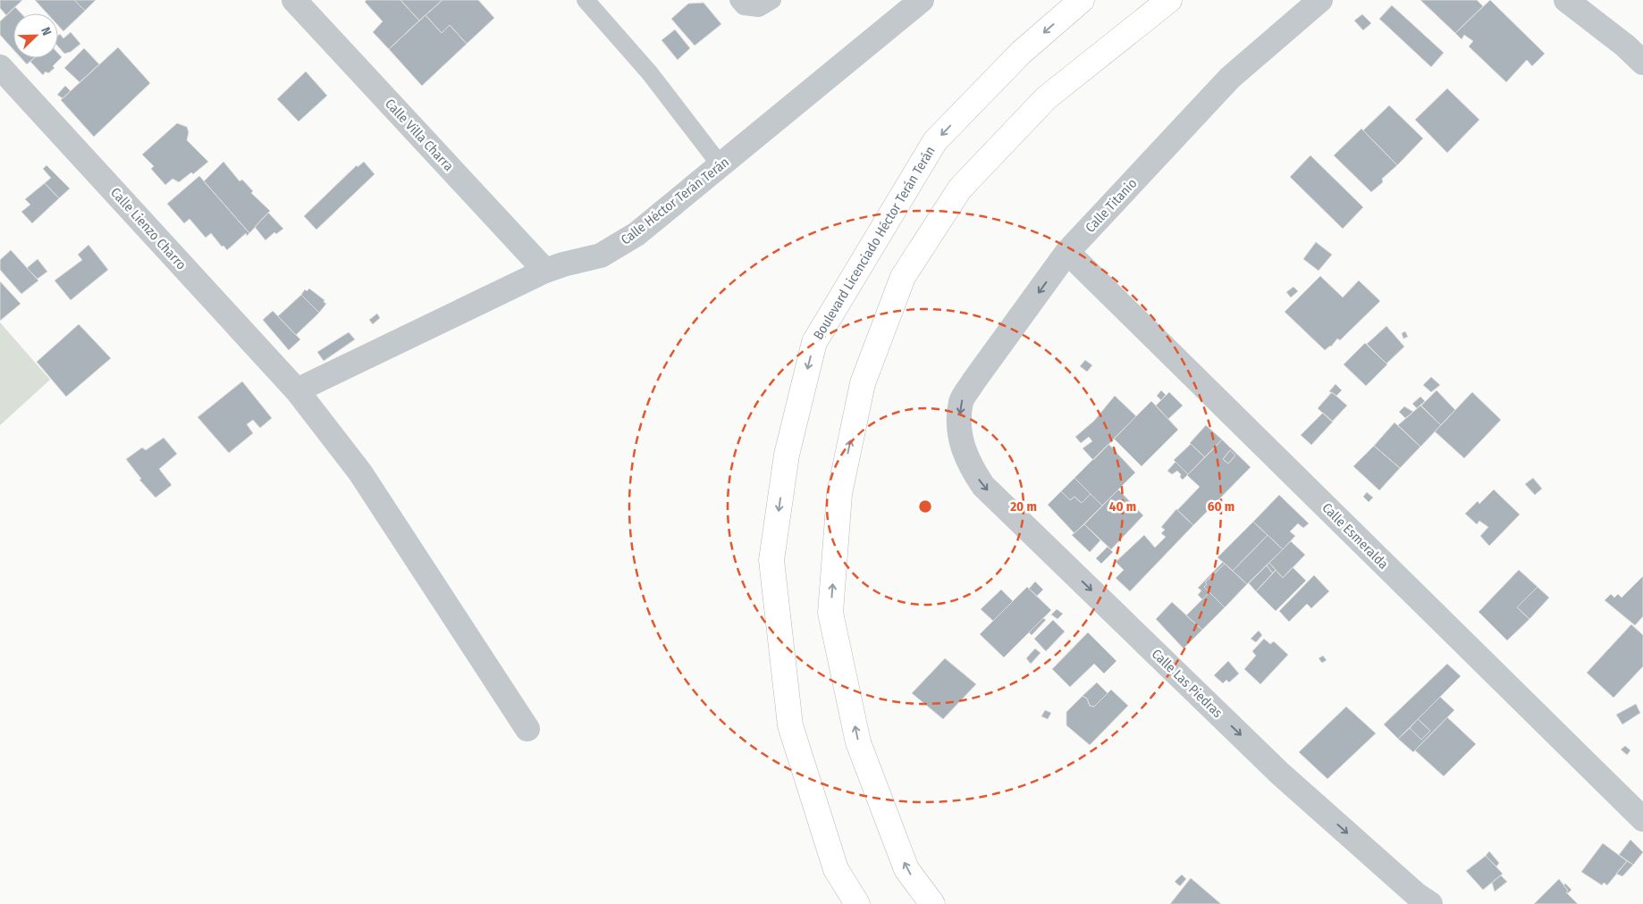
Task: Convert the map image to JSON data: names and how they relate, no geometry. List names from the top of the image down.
{
  "streets": {
    "main road": ["Boulevard Licenciado Héctor Terán Terán"],
    "street": [
      "Calle Villa Charra",
      "Calle Héctor Terán Terán",
      "Calle Titanio",
      "Calle Lienzo Charro",
      "Calle Esmeralda",
      "Calle Las Piedras"
    ]
  },
  "crossings": [
    ["Calle Villa Charra", "Calle Héctor Terán Terán"],
    ["Calle Héctor Terán Terán", "Calle Lienzo Charro"],
    ["Calle Titanio", "Calle Esmeralda"],
    ["Calle Titanio", "Calle Las Piedras"]
  ],
  "one_way": ["Calle Titanio", "Boulevard Licenciado Héctor Terán Terán", "Calle Las Piedras"],
  "north": "top right",
  "rings": ["20 m", "40 m", "60 m"]
}
